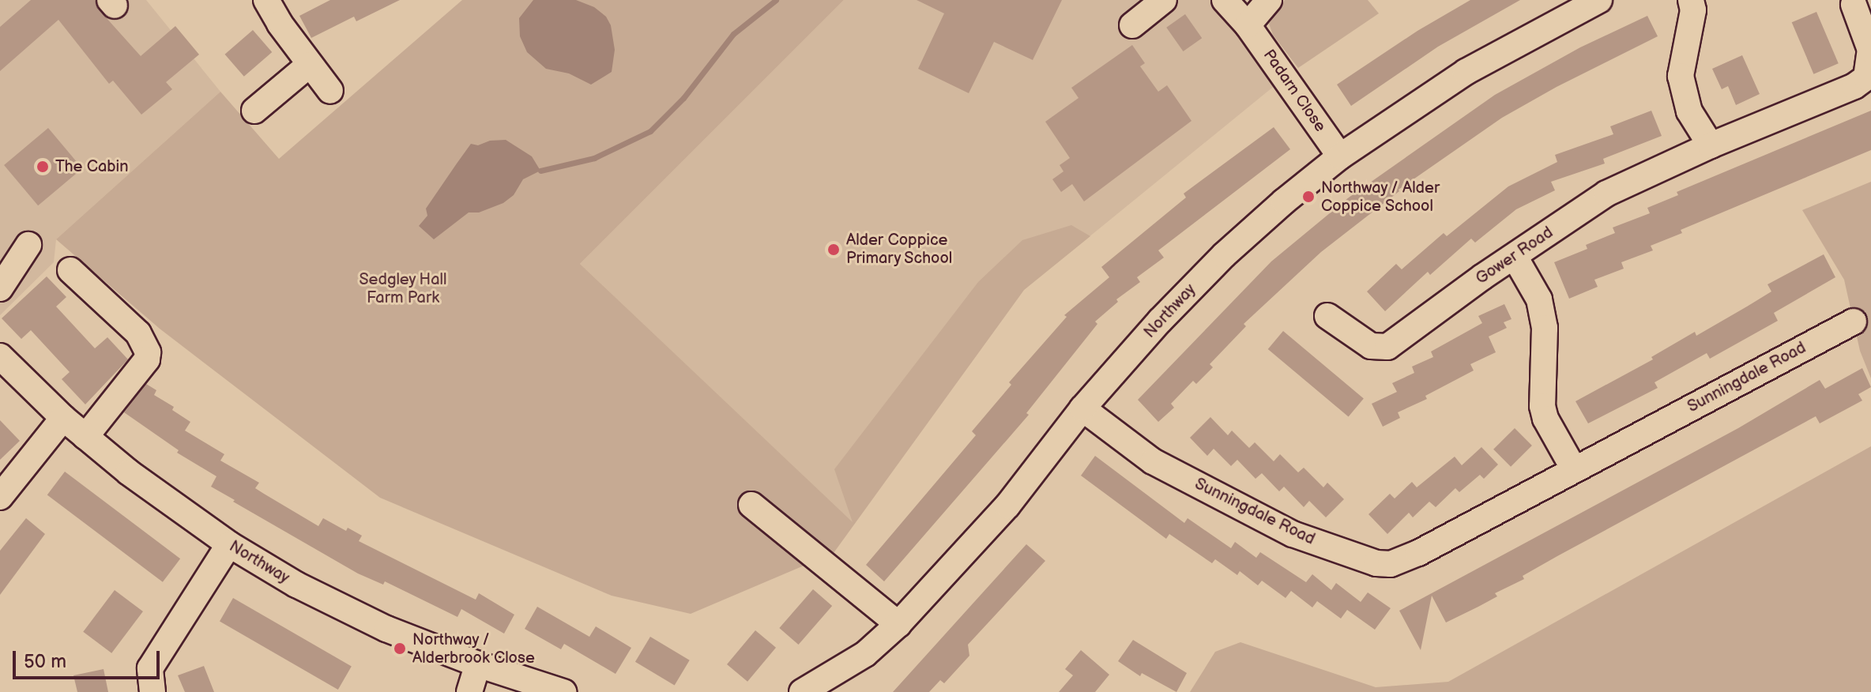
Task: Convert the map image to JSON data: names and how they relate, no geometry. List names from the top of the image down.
{
  "streets": {
    "street": [
      "Padarn Close",
      "Gower Road",
      "Northway",
      "Sunningdale Road"
    ]
  },
  "crossings": [
    ["Padarn Close", "Northway"],
    ["Northway", "Sunningdale Road"]
  ],
  "parks": ["Sedgley Hall Farm Park"],
  "places": [
    "The Cabin",
    "Northway / Alder Coppice School",
    "Alder Coppice Primary School",
    "Northway / Alderbrook Close"
  ],
  "scale_bar": "50 m"
}
